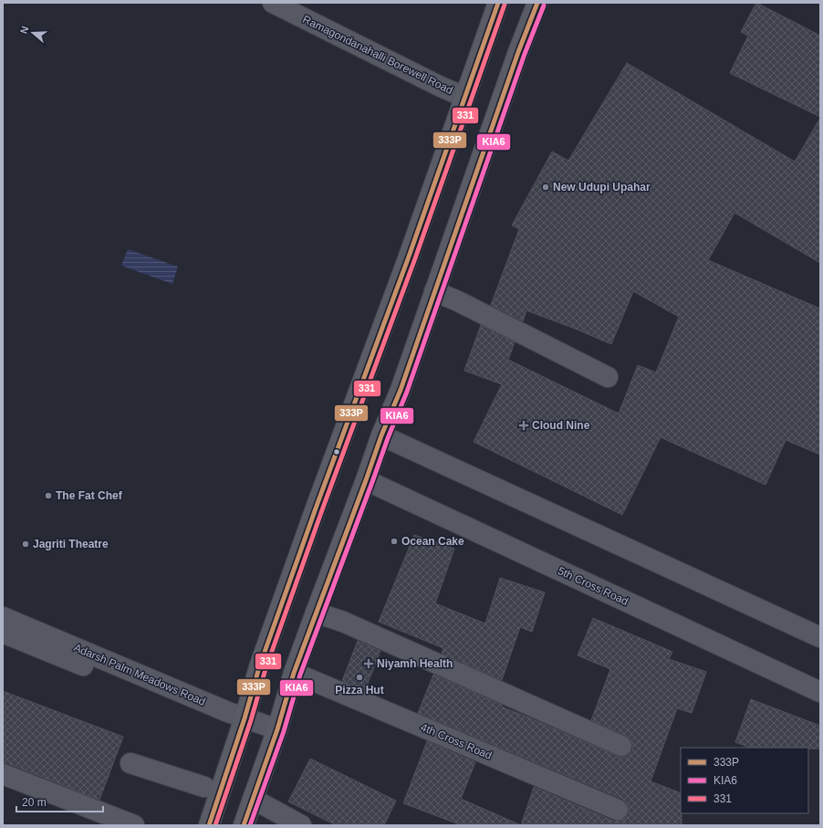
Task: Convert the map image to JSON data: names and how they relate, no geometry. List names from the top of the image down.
{
  "streets": {
    "street": [
      "Ramagondanahalli Borewell Road",
      "5th Cross Road",
      "Adarsh Palm Meadows Road",
      "4th Cross Road"
    ]
  },
  "places": {
    "other": [
      "New Udupi Upahar",
      "The Fat Chef",
      "Ocean Cake",
      "Jagriti Theatre",
      "Pizza Hut"
    ],
    "health": ["Cloud Nine", "Niyamh Health"]
  },
  "lines": ["transit line 333P", "transit line 331", "transit line KIA6"],
  "legend": ["333P", "KIA6", "331"],
  "scale_bar": "20 m",
  "north": "left"
}
